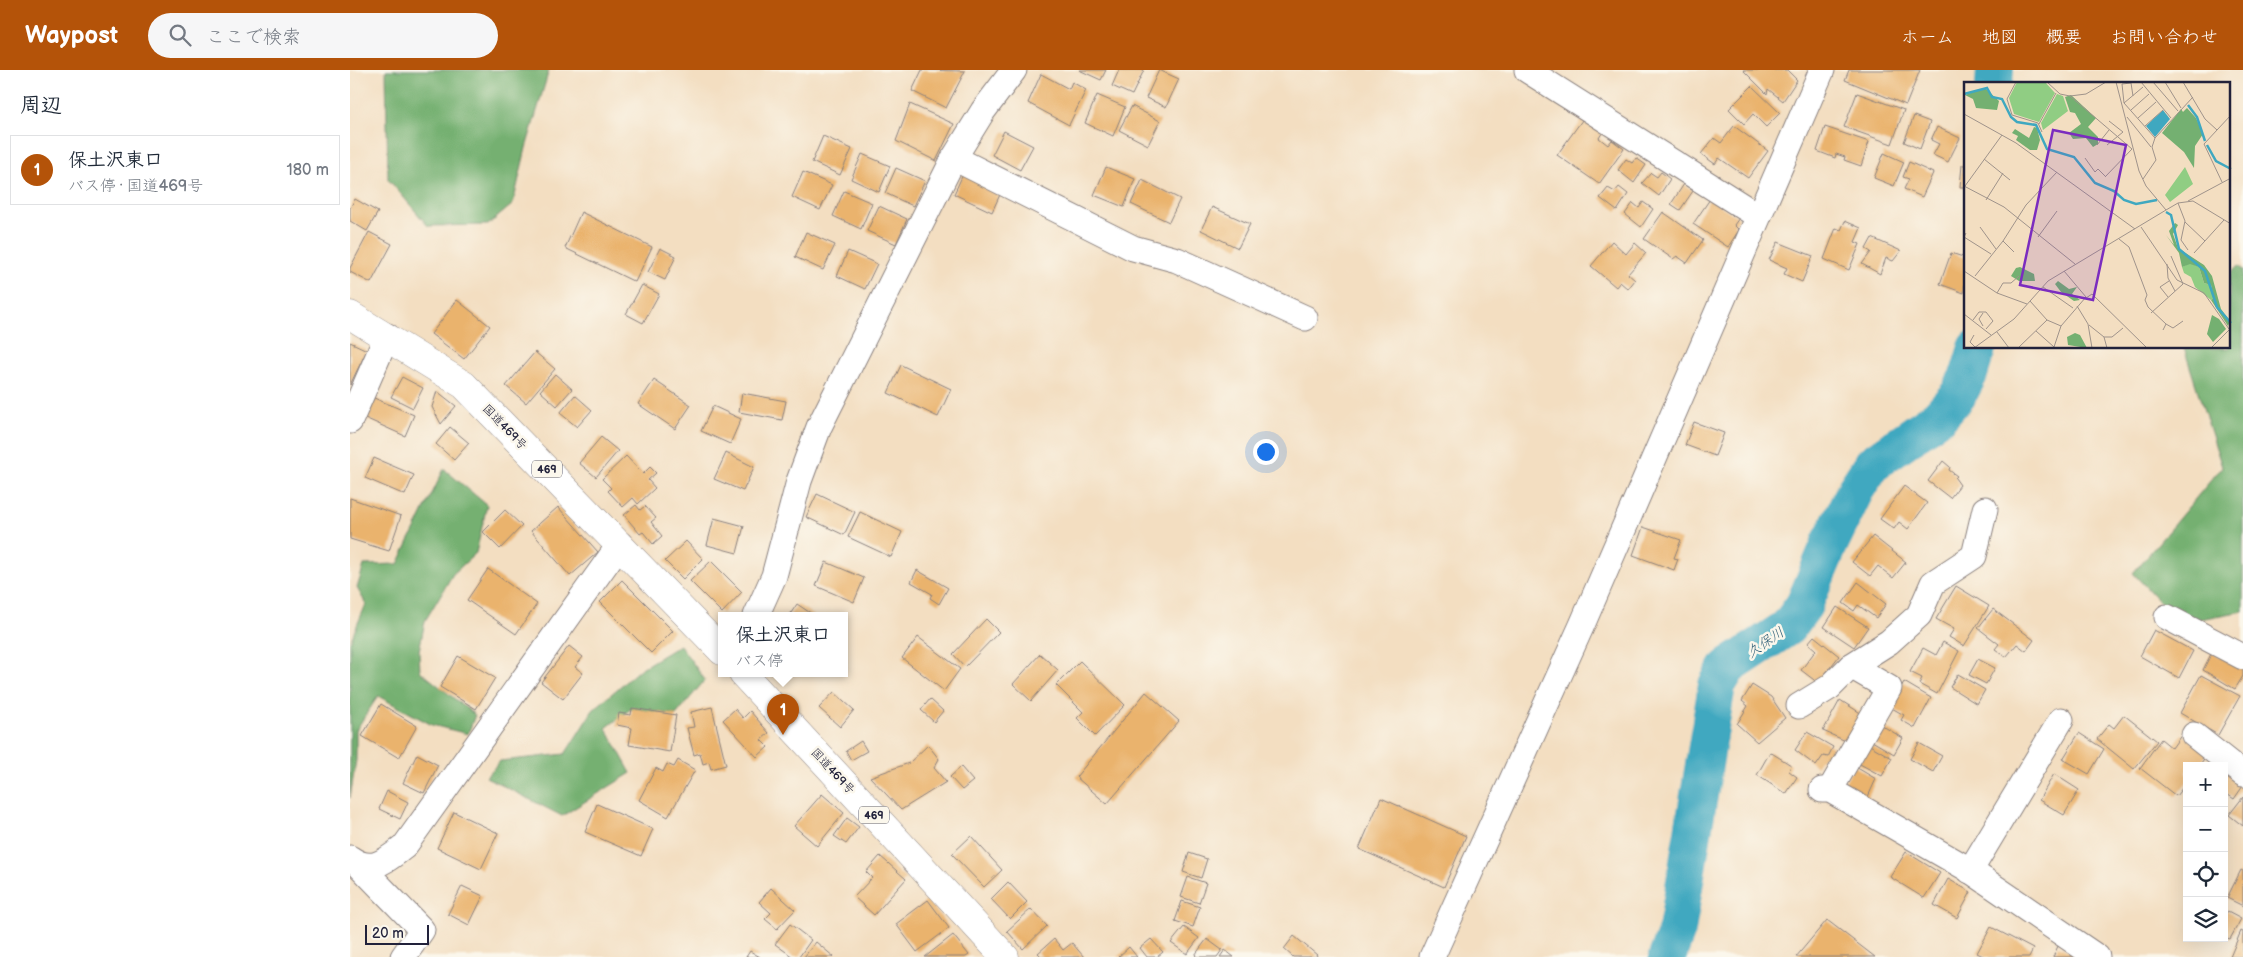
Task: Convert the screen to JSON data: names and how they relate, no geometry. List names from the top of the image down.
{
  "streets": {
    "highway": ["国道469号", "469"]
  },
  "water": ["久保川"],
  "scale_bar": "20 m",
  "page": {
    "header": "Waypost",
    "search": "ここで検索",
    "nav": [
      "ホーム",
      "地図",
      "概要",
      "お問い合わせ"
    ],
    "heading": "周辺",
    "list": [
      {
        "mark": "1",
        "name": "保土沢東口",
        "note": "バス停 · 国道469号",
        "value": "180 m"
      }
    ],
    "popup": ["保土沢東口", "バス停"],
    "pins": "1",
    "map_buttons": ["+", "−"],
    "scale": "20 m"
  }
}
